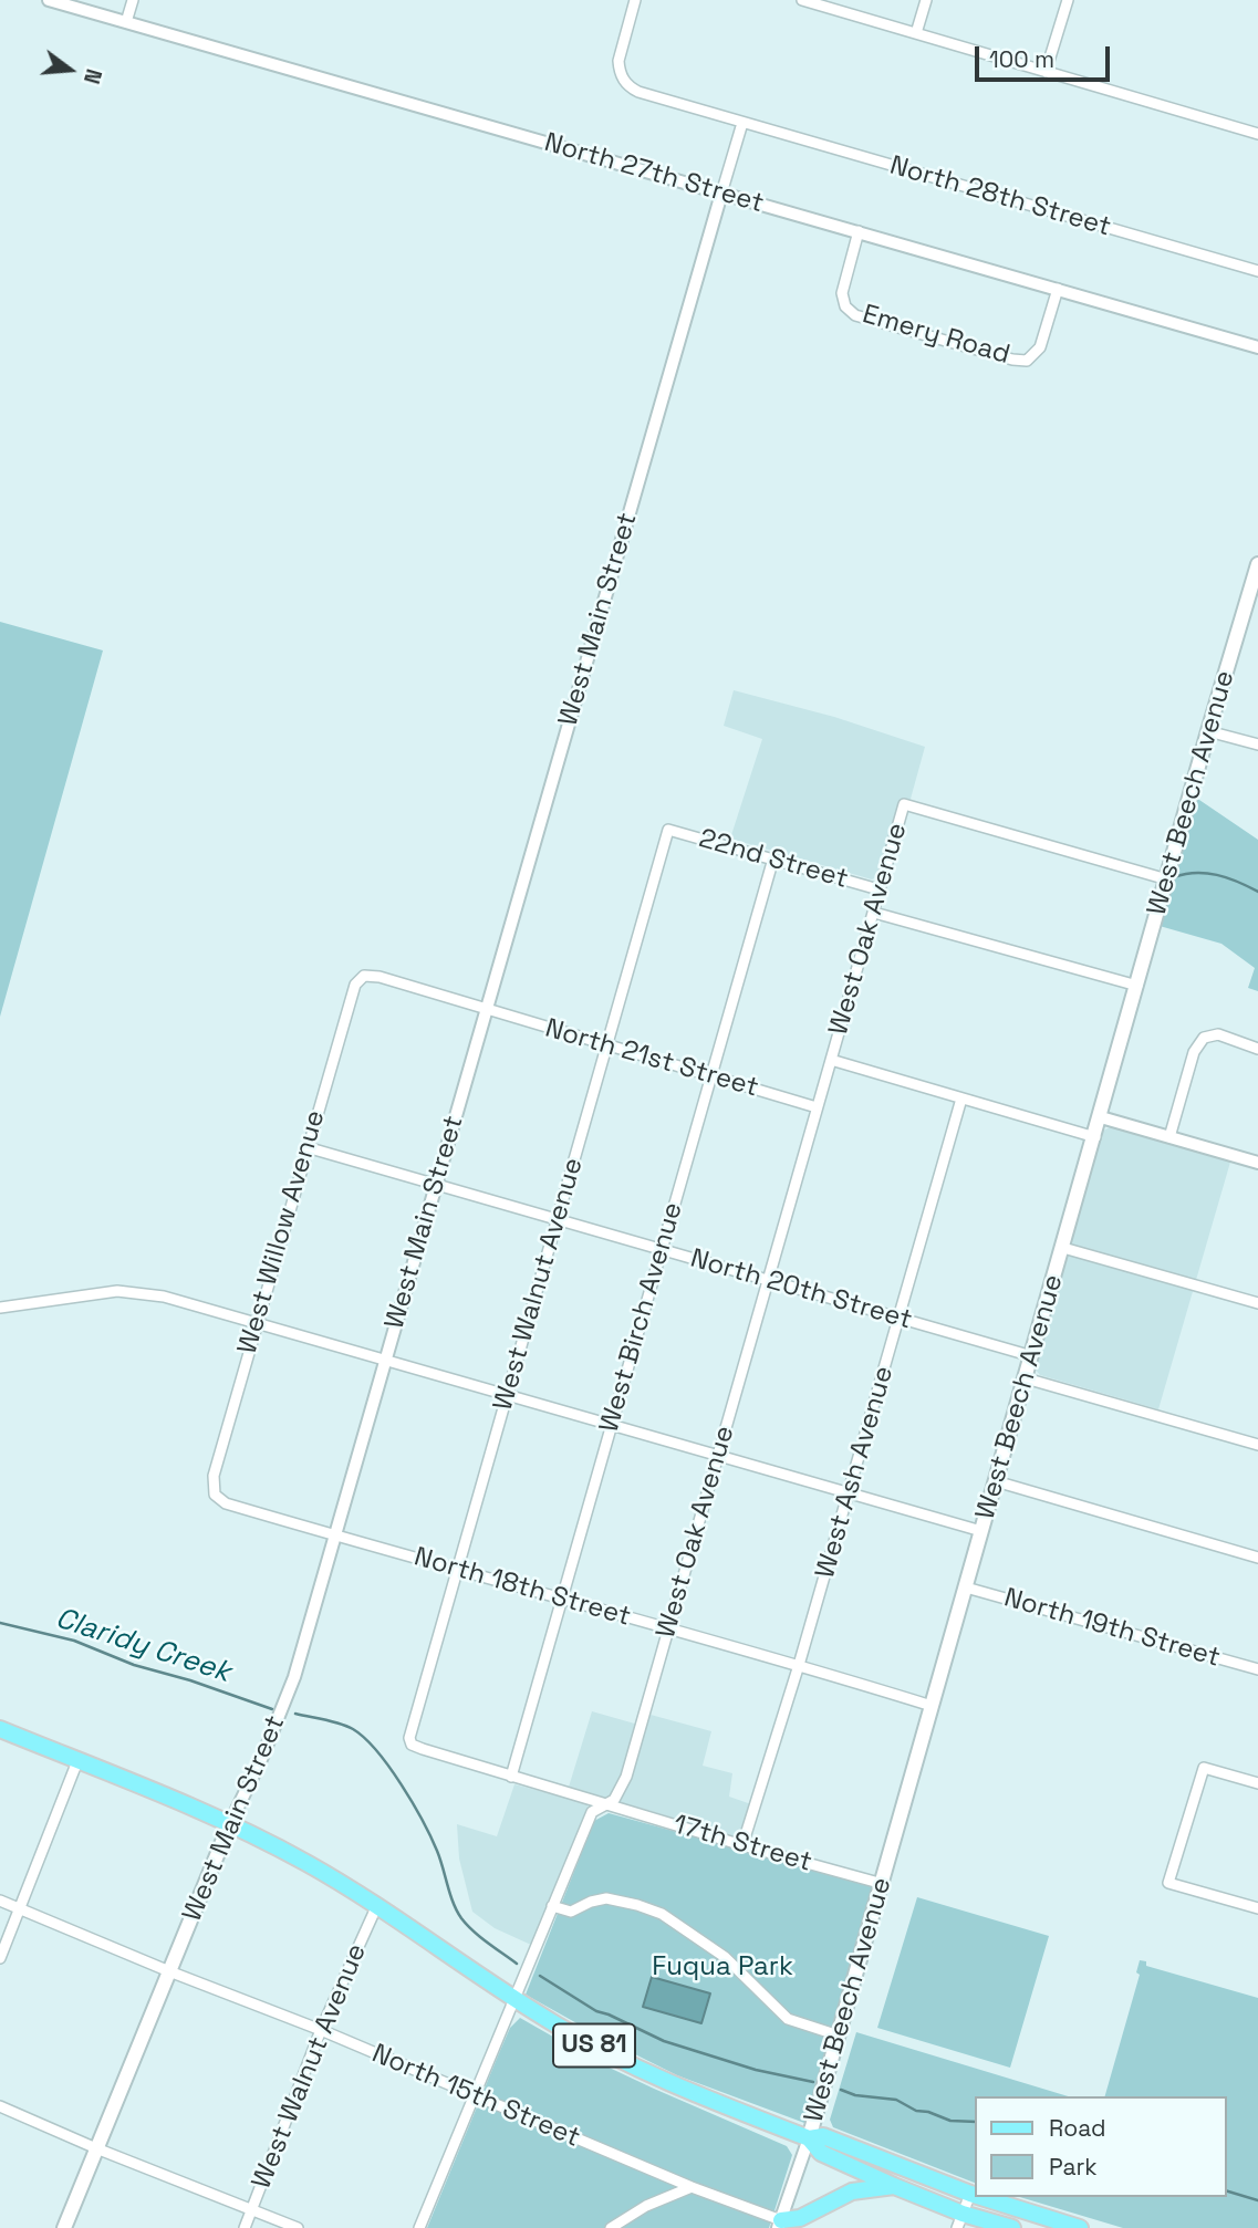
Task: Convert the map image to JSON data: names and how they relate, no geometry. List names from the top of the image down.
{
  "streets": {
    "main road": ["West Main Street", "West Beech Avenue", "US 81"],
    "street": [
      "North 27th Street",
      "North 28th Street",
      "Emery Road",
      "22nd Street",
      "West Oak Avenue",
      "North 21st Street",
      "West Willow Avenue",
      "West Walnut Avenue",
      "North 20th Street",
      "West Birch Avenue",
      "West Ash Avenue",
      "North 18th Street",
      "North 19th Street",
      "17th Street",
      "North 15th Street"
    ]
  },
  "crossings": [
    ["North 27th Street", "Emery Road"],
    ["North 27th Street", "West Main Street"],
    ["West Main Street", "North 21st Street"],
    ["West Main Street", "North 20th Street"],
    ["West Main Street", "North 18th Street"],
    ["West Main Street", "US 81"],
    ["West Main Street", "North 15th Street"],
    ["West Beech Avenue", "West Oak Avenue"],
    ["West Beech Avenue", "North 20th Street"],
    ["West Beech Avenue", "North 18th Street"],
    ["West Beech Avenue", "North 19th Street"],
    ["West Beech Avenue", "17th Street"],
    ["West Beech Avenue", "US 81"],
    ["West Beech Avenue", "North 15th Street"],
    ["22nd Street", "West Oak Avenue"],
    ["22nd Street", "West Walnut Avenue"],
    ["22nd Street", "West Birch Avenue"],
    ["West Oak Avenue", "North 21st Street"],
    ["West Oak Avenue", "North 20th Street"],
    ["West Oak Avenue", "North 18th Street"],
    ["West Oak Avenue", "17th Street"],
    ["West Oak Avenue", "US 81"],
    ["West Oak Avenue", "North 15th Street"],
    ["North 21st Street", "West Willow Avenue"],
    ["North 21st Street", "West Walnut Avenue"],
    ["North 21st Street", "West Birch Avenue"],
    ["West Willow Avenue", "North 20th Street"],
    ["West Willow Avenue", "North 18th Street"],
    ["West Walnut Avenue", "North 20th Street"],
    ["West Walnut Avenue", "North 18th Street"],
    ["West Walnut Avenue", "17th Street"],
    ["West Walnut Avenue", "US 81"],
    ["West Walnut Avenue", "North 15th Street"],
    ["North 20th Street", "West Birch Avenue"],
    ["North 20th Street", "West Ash Avenue"],
    ["West Birch Avenue", "North 18th Street"],
    ["West Birch Avenue", "17th Street"],
    ["West Ash Avenue", "North 18th Street"],
    ["West Ash Avenue", "17th Street"]
  ],
  "water": ["Claridy Creek"],
  "parks": ["Fuqua Park"],
  "legend": ["Road", "Park"],
  "scale_bar": "100 m",
  "north": "right"
}
